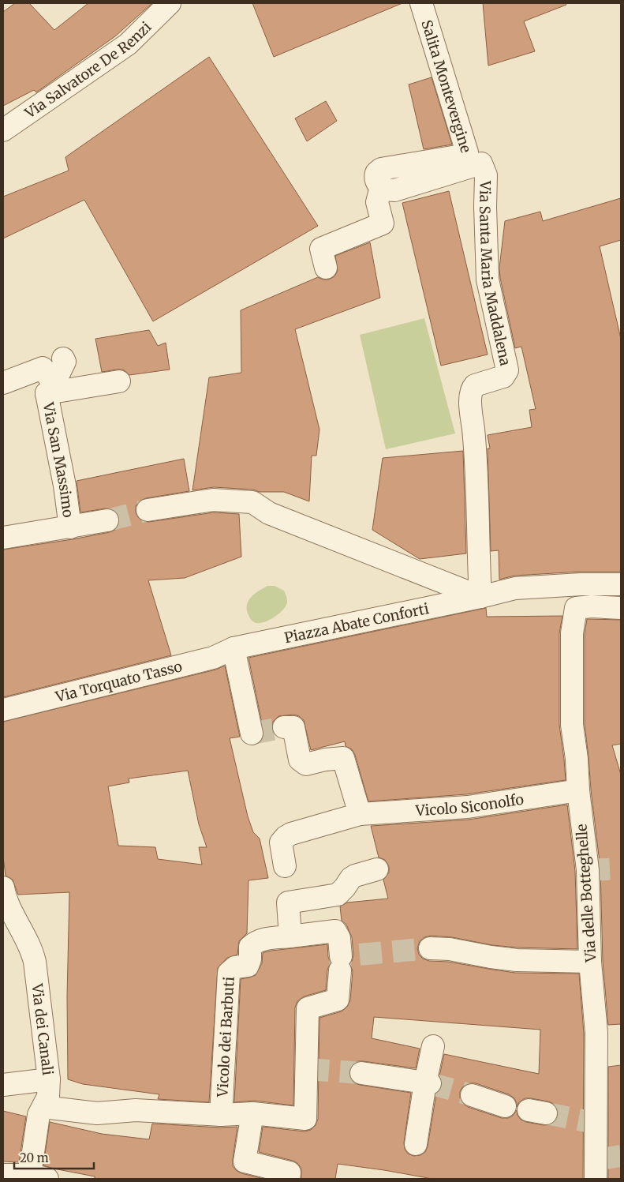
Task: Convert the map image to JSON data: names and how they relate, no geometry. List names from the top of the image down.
{
  "streets": {
    "street": [
      "Via Salvatore De Renzi",
      "Salita Montevergine",
      "Via Santa Maria Maddalena",
      "Via San Massimo",
      "Piazza Abate Conforti",
      "Via Torquato Tasso",
      "Vicolo Siconolfo",
      "Via delle Botteghelle",
      "Via dei Canali",
      "Vicolo dei Barbuti"
    ]
  },
  "crossings": [
    ["Salita Montevergine", "Via Santa Maria Maddalena"],
    ["Via Santa Maria Maddalena", "Piazza Abate Conforti"],
    ["Piazza Abate Conforti", "Via Torquato Tasso"],
    ["Vicolo Siconolfo", "Via delle Botteghelle"]
  ],
  "scale_bar": "20 m"
}
